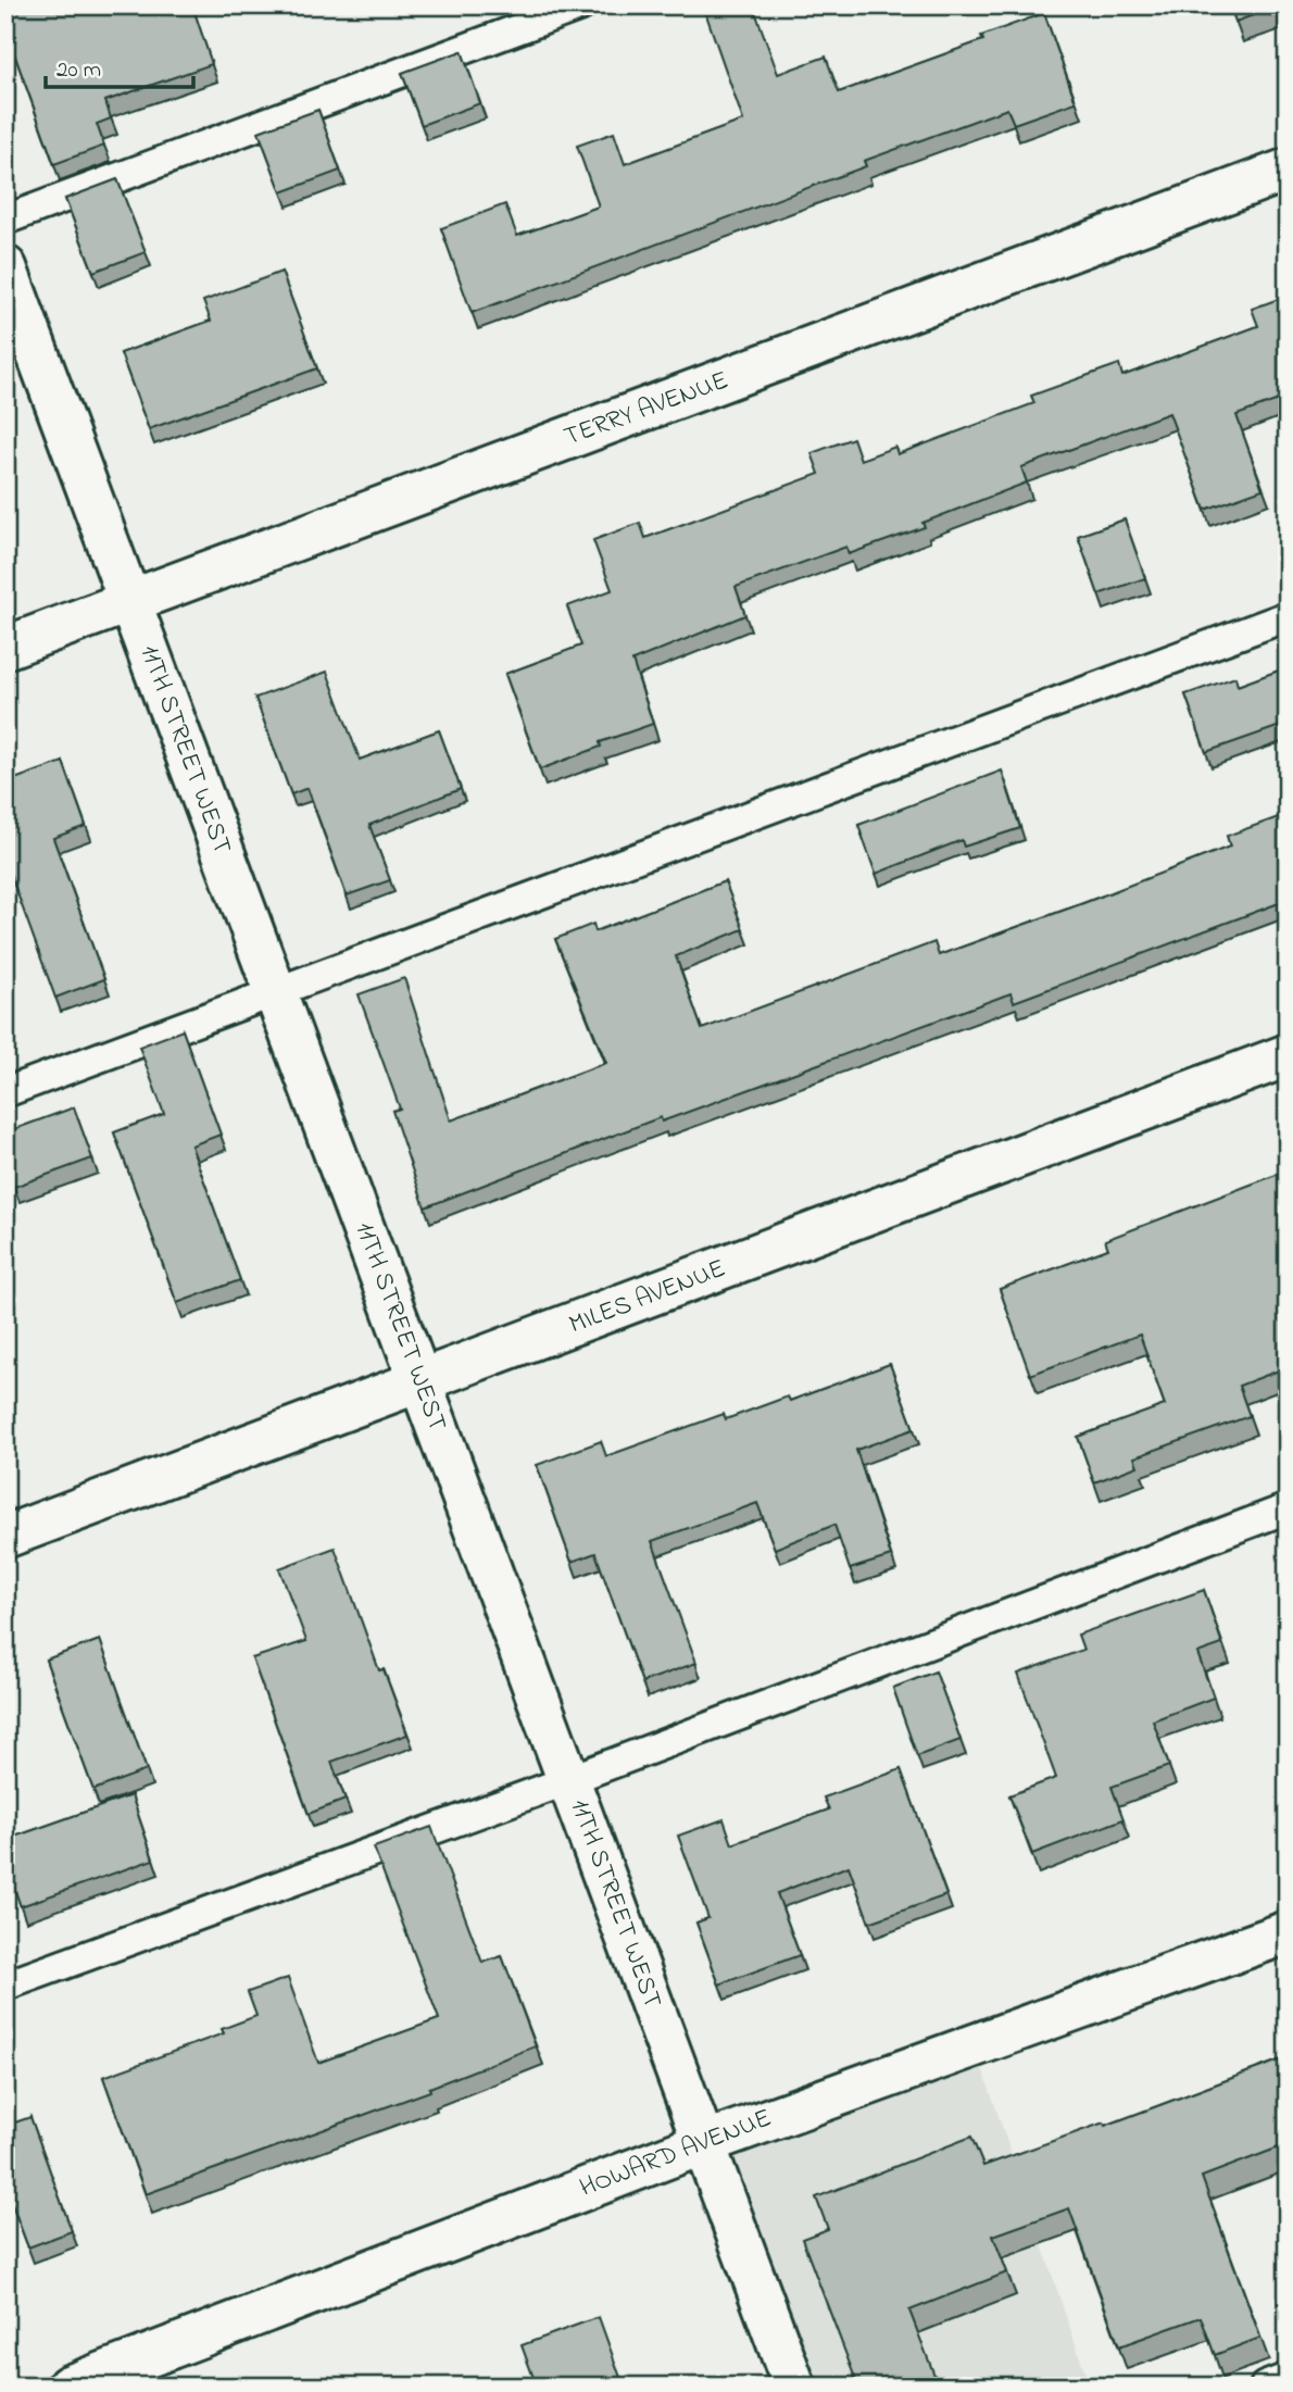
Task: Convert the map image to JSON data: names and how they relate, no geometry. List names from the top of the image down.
{
  "streets": {
    "street": [
      "TERRY AVENUE",
      "11TH STREET WEST",
      "MILES AVENUE",
      "HOWARD AVENUE"
    ]
  },
  "crossings": [
    ["TERRY AVENUE", "11TH STREET WEST"],
    ["11TH STREET WEST", "MILES AVENUE"],
    ["11TH STREET WEST", "HOWARD AVENUE"]
  ],
  "scale_bar": "20 m"
}
